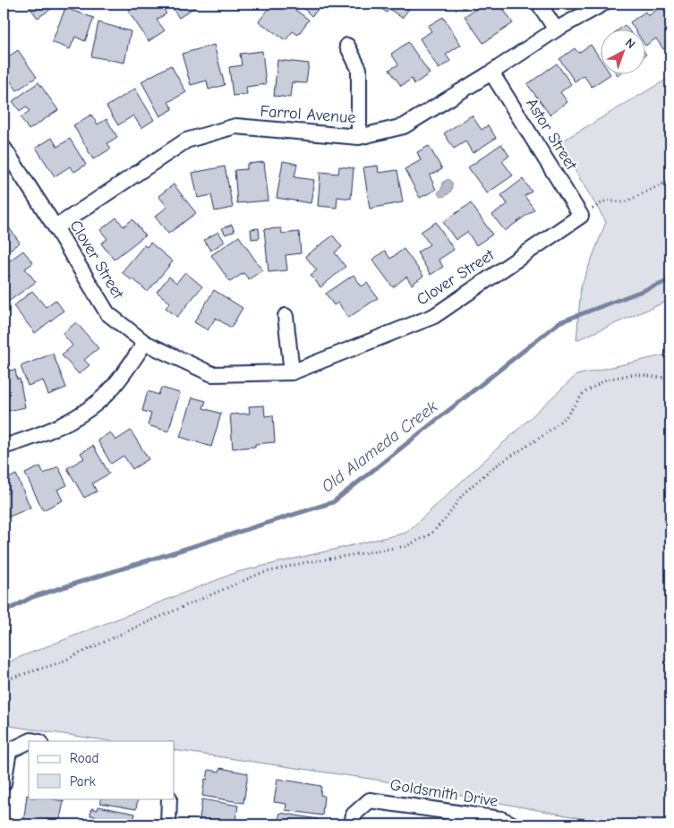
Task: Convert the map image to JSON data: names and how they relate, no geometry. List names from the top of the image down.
{
  "streets": {
    "street": [
      "Farrol Avenue",
      "Astor Street",
      "Clover Street",
      "Goldsmith Drive"
    ]
  },
  "crossings": [
    ["Farrol Avenue", "Astor Street"],
    ["Farrol Avenue", "Clover Street"],
    ["Astor Street", "Clover Street"]
  ],
  "water": ["Old Alameda Creek"],
  "legend": ["Road", "Park"],
  "north": "top right"
}
